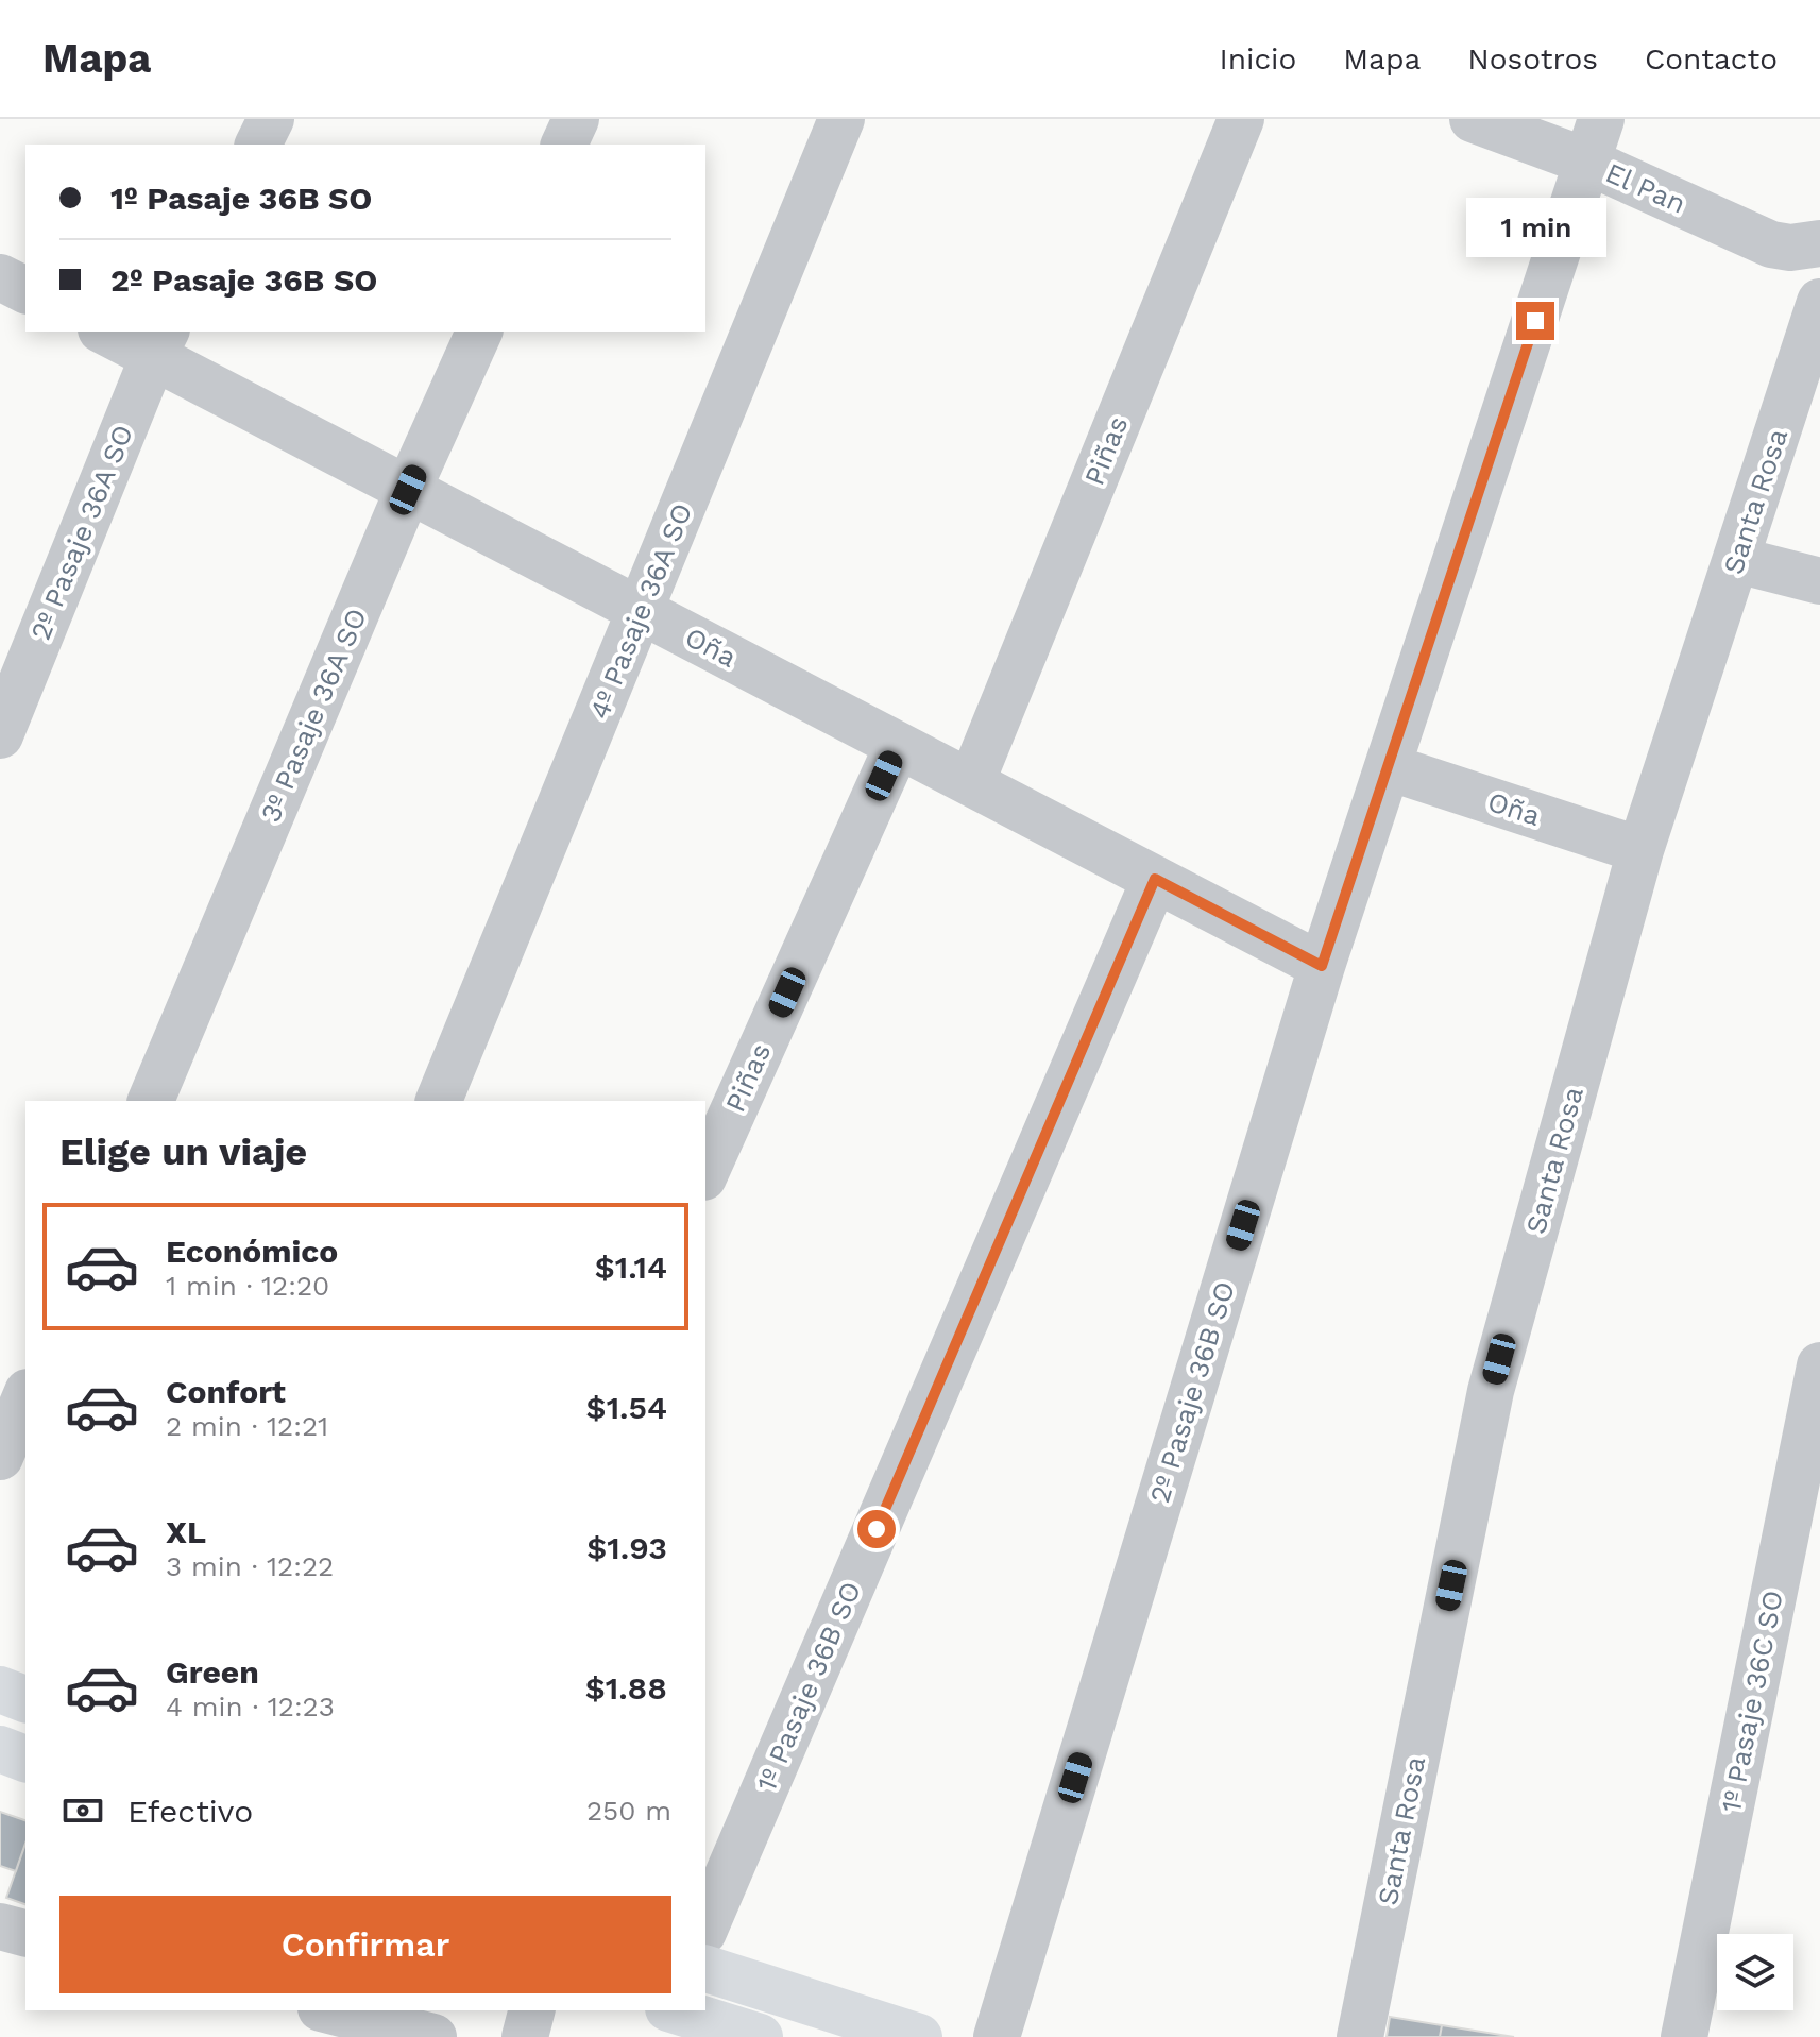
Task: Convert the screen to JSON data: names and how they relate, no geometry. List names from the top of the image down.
{
  "streets": {
    "street": [
      "El Pan",
      "Piñas",
      "Santa Rosa",
      "2º Pasaje 36A SO",
      "4º Pasaje 36A SO",
      "Oña",
      "3º Pasaje 36A SO",
      "2º Pasaje 36B SO",
      "1º Pasaje 36B SO",
      "1º Pasaje 36C SO"
    ]
  },
  "crossings": [
    ["El Pan", "2º Pasaje 36B SO"],
    ["Piñas", "Oña"],
    ["Santa Rosa", "Oña"],
    ["2º Pasaje 36A SO", "Oña"],
    ["4º Pasaje 36A SO", "Oña"],
    ["Oña", "3º Pasaje 36A SO"],
    ["Oña", "2º Pasaje 36B SO"],
    ["Oña", "1º Pasaje 36B SO"]
  ],
  "page": {
    "header": "Mapa",
    "nav": [
      "Inicio",
      "Mapa",
      "Nosotros",
      "Contacto"
    ],
    "banner": ["1º Pasaje 36B SO", "2º Pasaje 36B SO"],
    "bubble": "1 min",
    "heading": "Elige un viaje",
    "list": [
      {
        "name": "Económico",
        "note": "1 min · 12:20",
        "value": "$1.14"
      },
      {
        "name": "Confort",
        "note": "2 min · 12:21",
        "value": "$1.54"
      },
      {
        "name": "XL",
        "note": "3 min · 12:22",
        "value": "$1.93"
      },
      {
        "name": "Green",
        "note": "4 min · 12:23",
        "value": "$1.88"
      }
    ],
    "pay": ["Efectivo", "250 m"],
    "buttons": "Confirmar"
  }
}
